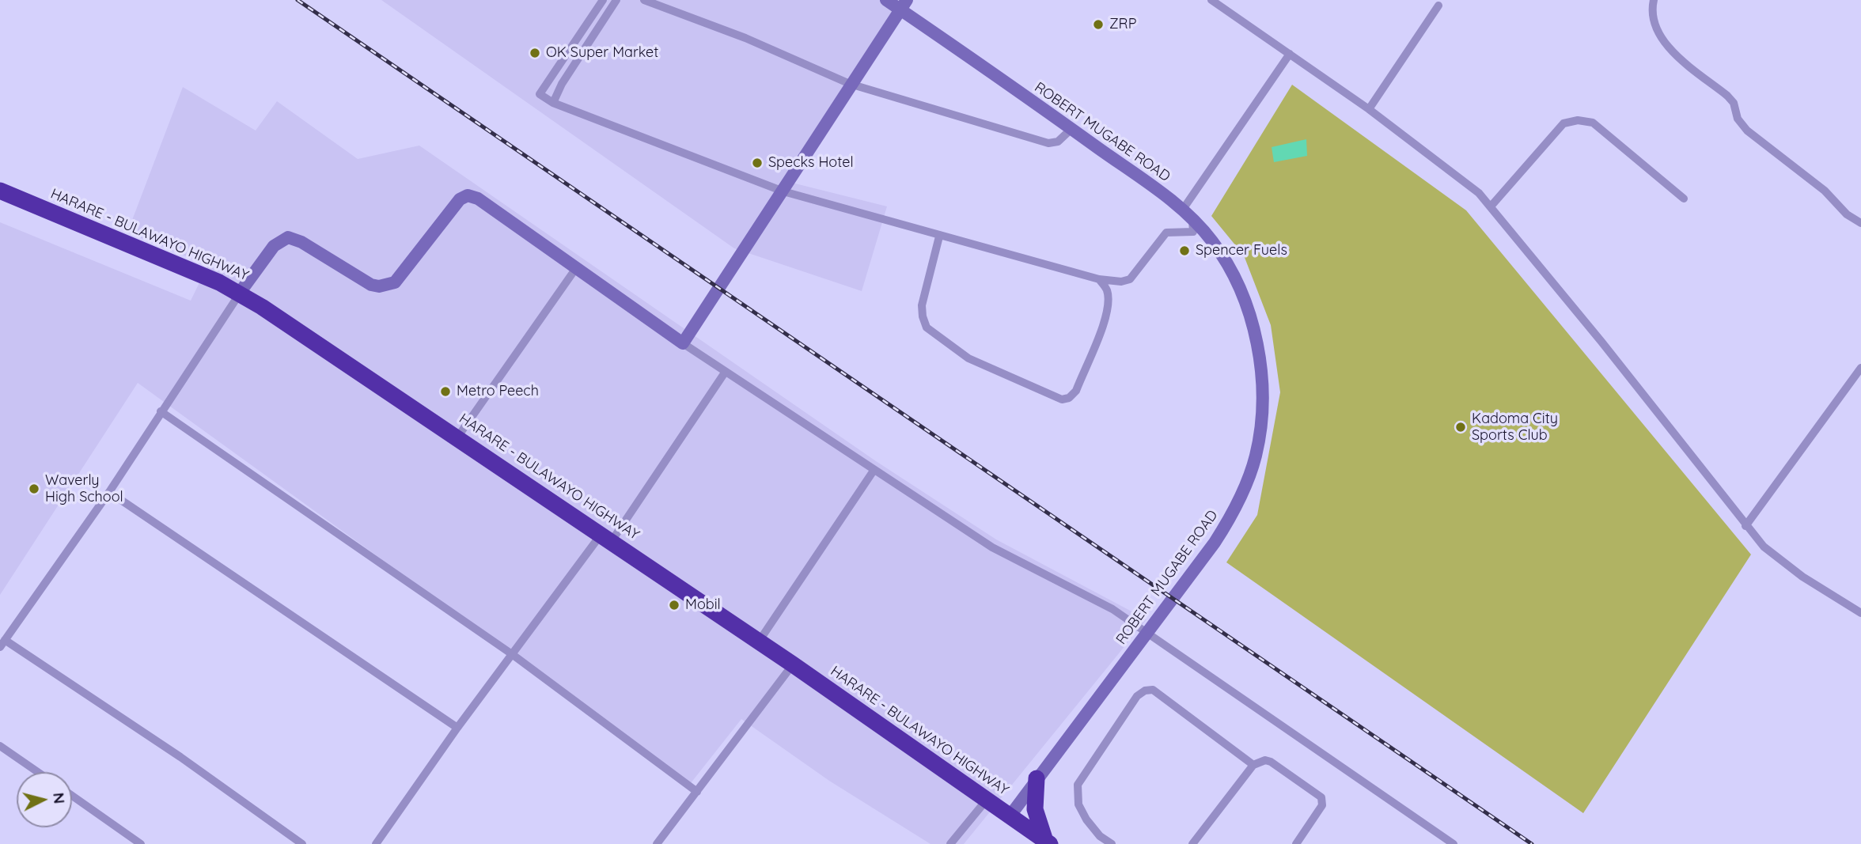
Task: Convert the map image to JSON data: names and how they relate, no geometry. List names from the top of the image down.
{
  "streets": {
    "highway": ["HARARE - BULAWAYO HIGHWAY"],
    "street": ["ROBERT MUGABE ROAD"]
  },
  "crossings": [
    ["ROBERT MUGABE ROAD", "HARARE - BULAWAYO HIGHWAY"]
  ],
  "places": [
    "ZRP",
    "OK Super Market",
    "Specks Hotel",
    "Spencer Fuels",
    "Metro Peech",
    "Kadoma City Sports Club",
    "Waverly High School",
    "Mobil"
  ],
  "north": "right"
}
